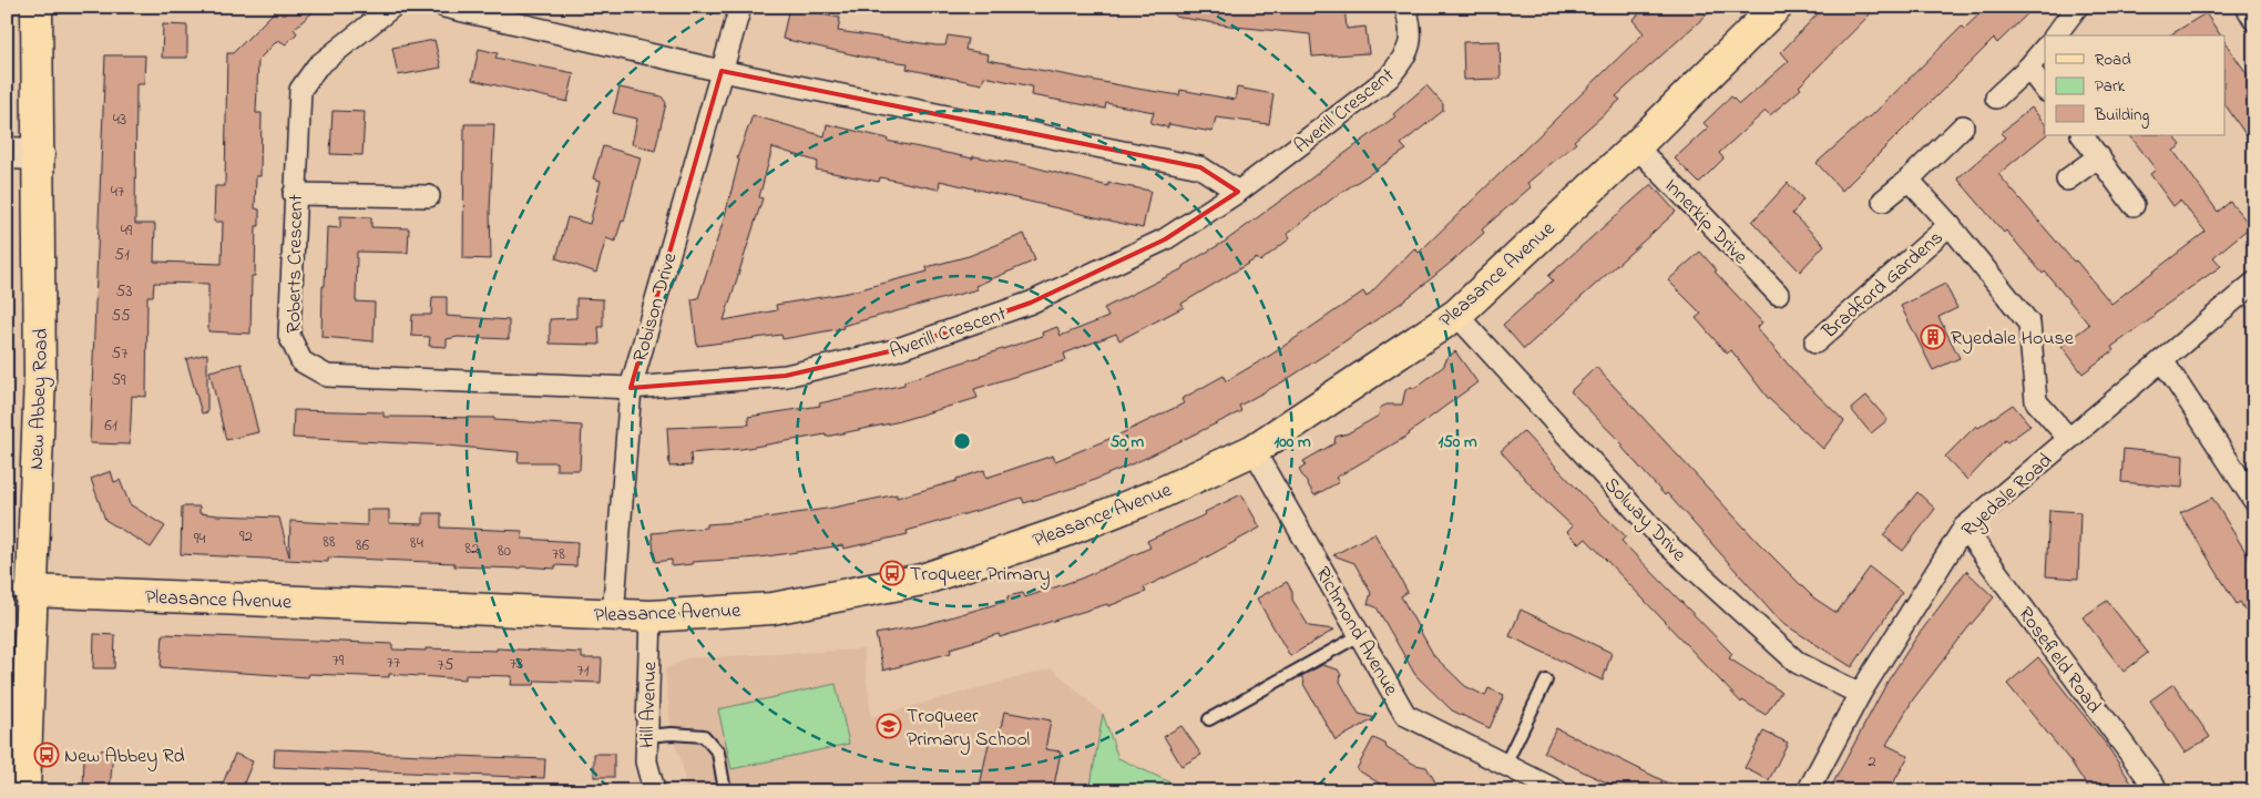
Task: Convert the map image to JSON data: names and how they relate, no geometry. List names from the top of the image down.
{
  "streets": {
    "main road": ["Pleasance Avenue", "New Abbey Road"],
    "street": [
      "Averill Crescent",
      "Innerkip Drive",
      "Roberts Crescent",
      "Bradford Gardens",
      "Robison Drive",
      "Ryedale Road",
      "Solway Drive",
      "Richmond Avenue",
      "Rosefield Road",
      "Hill Avenue"
    ]
  },
  "crossings": [
    ["Averill Crescent", "Roberts Crescent"],
    ["Averill Crescent", "Robison Drive"],
    ["Innerkip Drive", "Pleasance Avenue"],
    ["Roberts Crescent", "Robison Drive"],
    ["Pleasance Avenue", "Robison Drive"],
    ["Pleasance Avenue", "New Abbey Road"],
    ["Pleasance Avenue", "Solway Drive"],
    ["Pleasance Avenue", "Richmond Avenue"],
    ["Pleasance Avenue", "Hill Avenue"],
    ["Bradford Gardens", "Ryedale Road"],
    ["Ryedale Road", "Solway Drive"],
    ["Ryedale Road", "Rosefield Road"]
  ],
  "places": {
    "building": ["Ryedale House"],
    "bus stop": ["Troqueer Primary", "New Abbey Rd"],
    "school or university": ["Troqueer Primary School"]
  },
  "house_numbers": [
    "43",
    "47",
    "49",
    "51",
    "53",
    "55",
    "57",
    "59",
    "61",
    "92",
    "94",
    "88",
    "84",
    "86",
    "82",
    "80",
    "78",
    "79",
    "77",
    "73",
    "75",
    "71",
    "2"
  ],
  "legend": ["Road", "Park", "Building"],
  "rings": ["50 m", "100 m", "150 m"]
}
